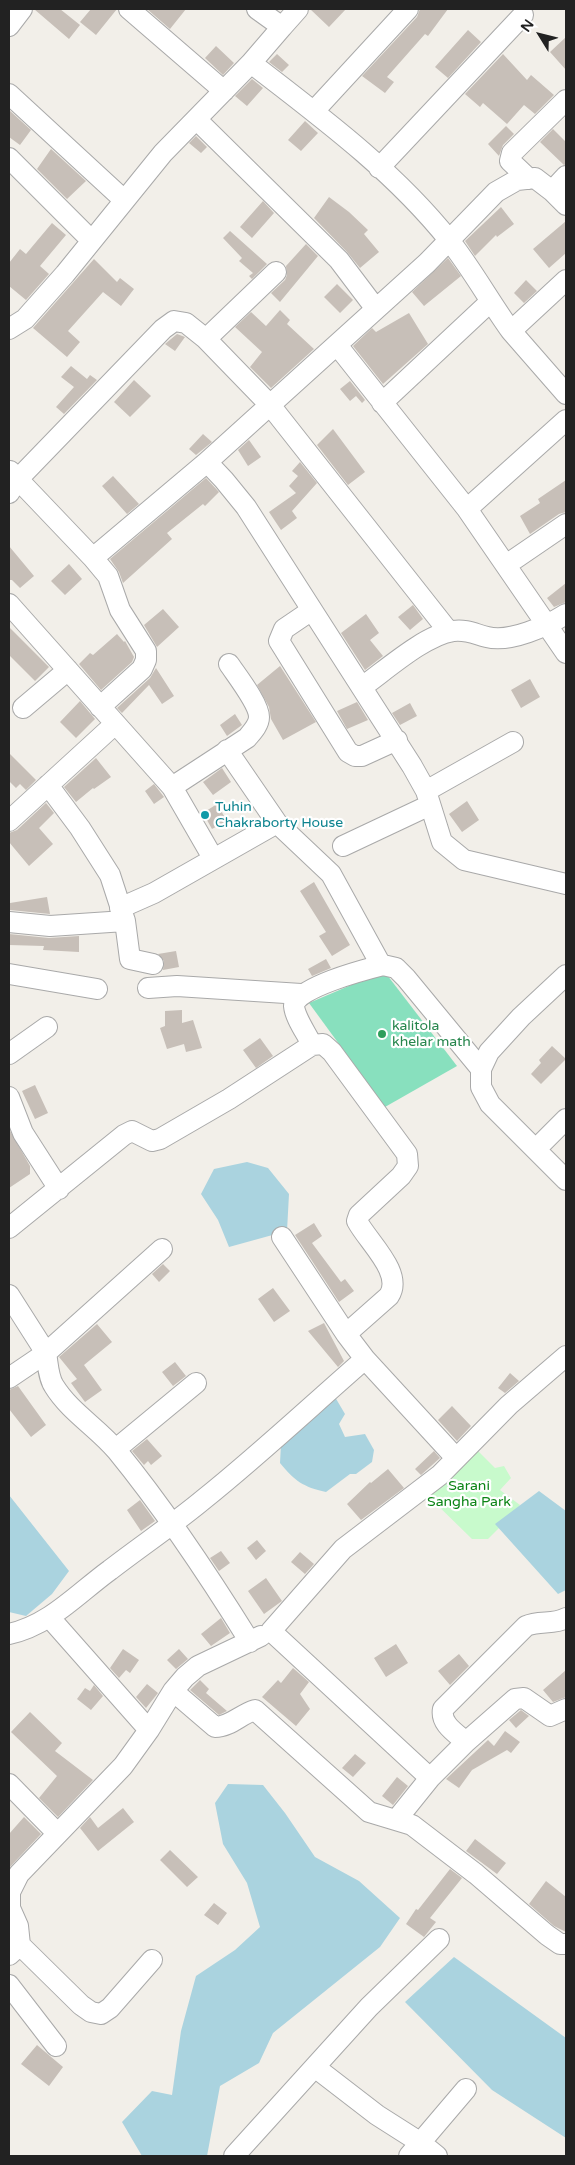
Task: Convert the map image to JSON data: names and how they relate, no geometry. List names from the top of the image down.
{
  "parks": ["Sarani Sangha Park"],
  "places": ["Tuhin Chakraborty House", "kalitola khelar math"],
  "north": "top left"
}
